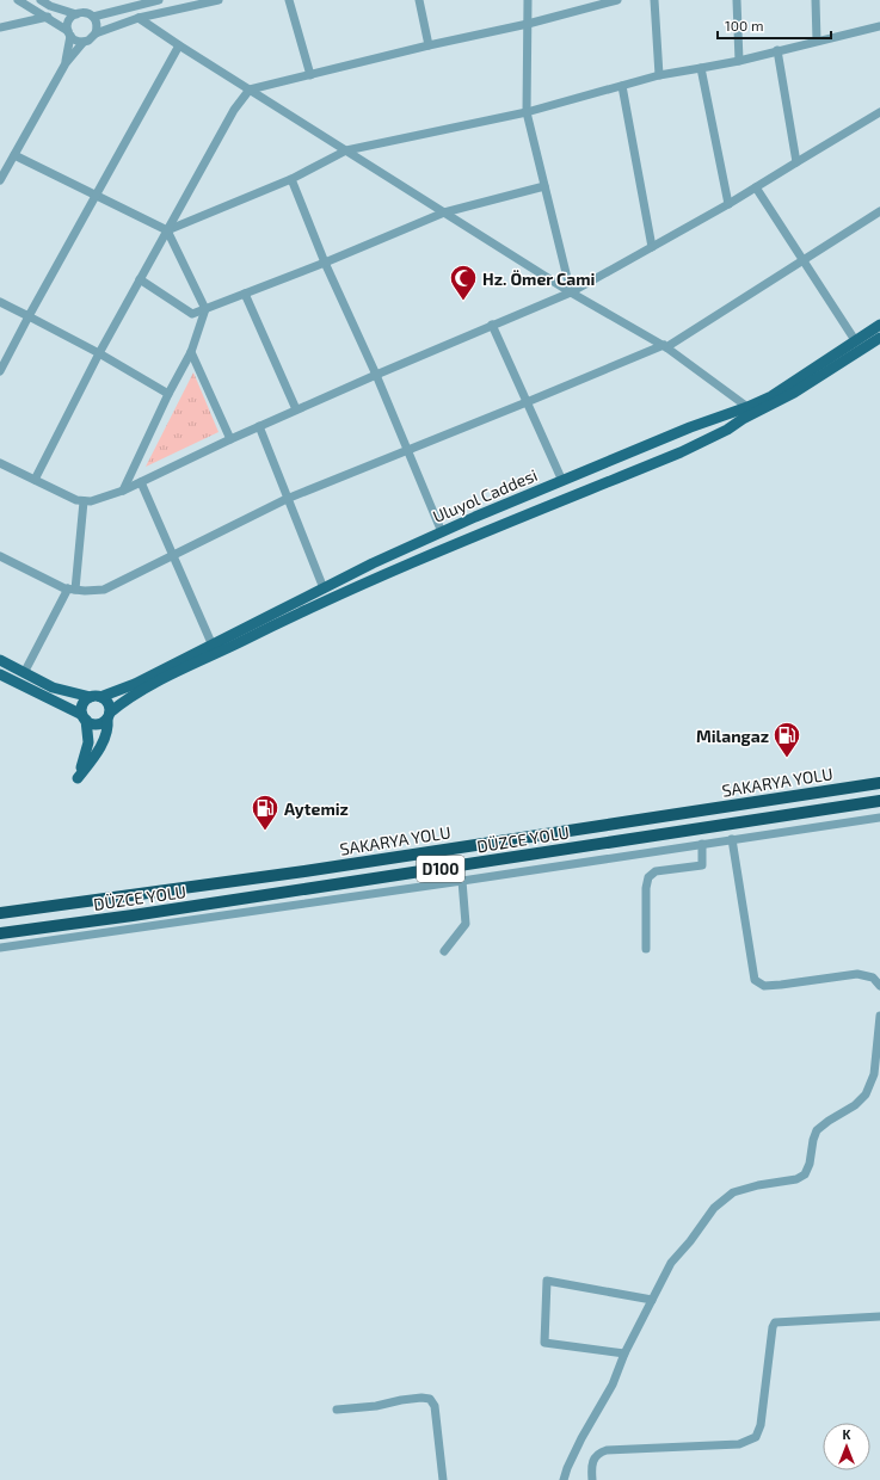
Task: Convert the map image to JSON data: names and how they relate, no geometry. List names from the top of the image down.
{
  "streets": {
    "highway": ["SAKARYA YOLU", "DÜZCE YOLU", "D100"],
    "main road": ["Uluyol Caddesi"]
  },
  "places": {
    "mosque": ["Hz. Ömer Cami"],
    "fuel station": ["Milangaz", "Aytemiz"]
  },
  "scale_bar": "100 m",
  "north": "top"
}
